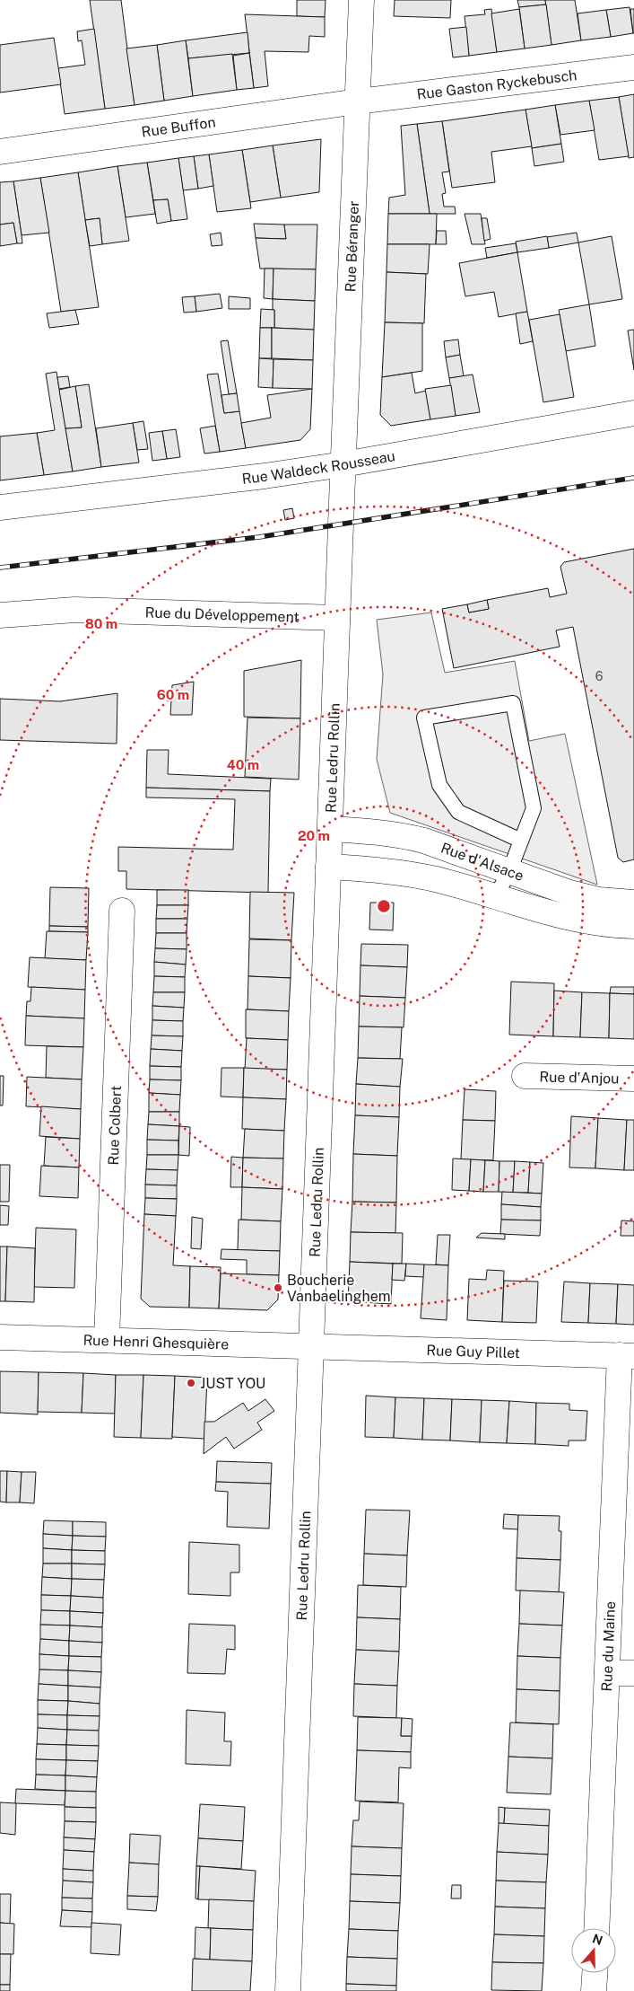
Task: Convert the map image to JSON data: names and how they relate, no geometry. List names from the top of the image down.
{
  "streets": {
    "street": [
      "Rue Gaston Ryckebusch",
      "Rue Buffon",
      "Rue Béranger",
      "Rue Waldeck Rousseau",
      "Rue du Développement",
      "Rue Ledru Rollin",
      "Rue d'Alsace",
      "Rue d'Anjou",
      "Rue Colbert",
      "Rue Henri Ghesquière",
      "Rue Guy Pillet",
      "Rue du Maine"
    ]
  },
  "crossings": [
    ["Rue Gaston Ryckebusch", "Rue Buffon"],
    ["Rue Gaston Ryckebusch", "Rue Béranger"],
    ["Rue Buffon", "Rue Béranger"],
    ["Rue Béranger", "Rue Waldeck Rousseau"],
    ["Rue Béranger", "Rue Ledru Rollin"],
    ["Rue du Développement", "Rue Ledru Rollin"],
    ["Rue Ledru Rollin", "Rue d'Alsace"],
    ["Rue Ledru Rollin", "Rue Henri Ghesquière"],
    ["Rue Ledru Rollin", "Rue Guy Pillet"],
    ["Rue Colbert", "Rue Henri Ghesquière"],
    ["Rue Henri Ghesquière", "Rue Guy Pillet"],
    ["Rue Guy Pillet", "Rue du Maine"]
  ],
  "places": ["Boucherie Vanbaelinghem", "JUST YOU"],
  "house_numbers": ["6"],
  "north": "top",
  "rings": [
    "80 m",
    "60 m",
    "40 m",
    "20 m"
  ]
}
